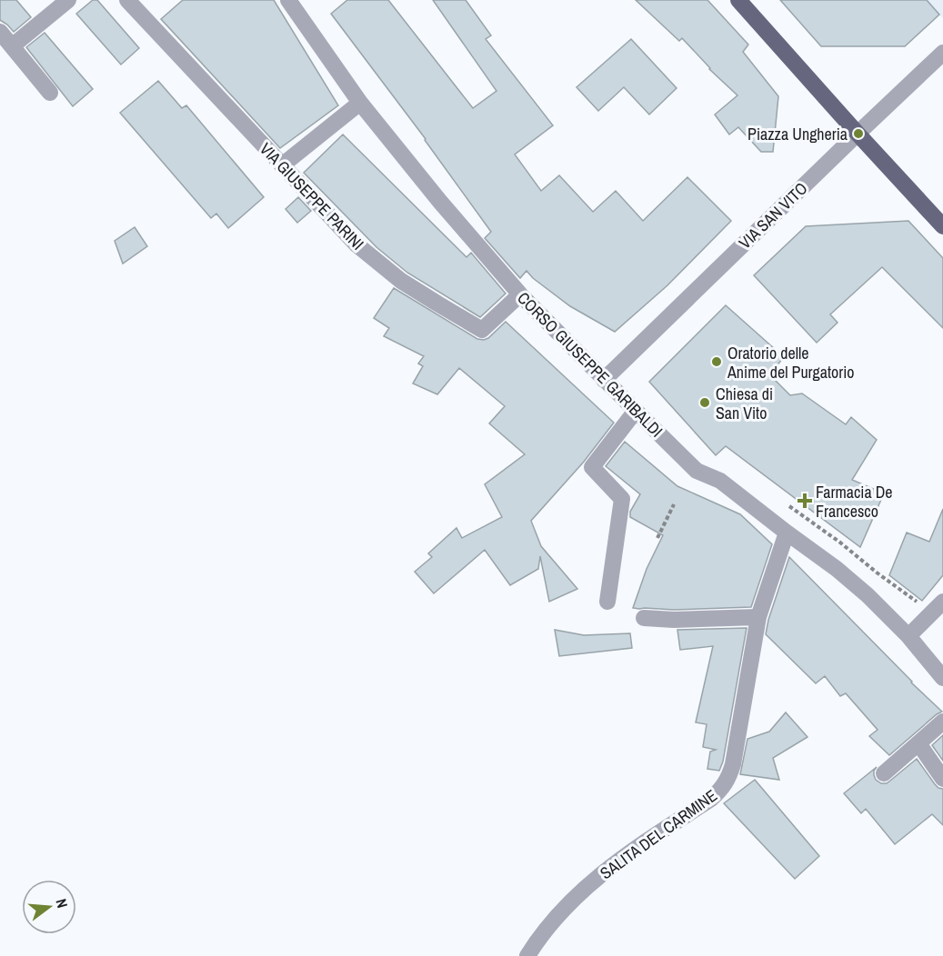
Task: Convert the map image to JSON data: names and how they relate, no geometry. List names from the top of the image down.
{
  "streets": {
    "street": [
      "VIA GIUSEPPE PARINI",
      "VIA SAN VITO",
      "CORSO GIUSEPPE GARIBALDI",
      "SALITA DEL CARMINE"
    ]
  },
  "crossings": [
    ["VIA GIUSEPPE PARINI", "CORSO GIUSEPPE GARIBALDI"],
    ["VIA SAN VITO", "CORSO GIUSEPPE GARIBALDI"],
    ["CORSO GIUSEPPE GARIBALDI", "SALITA DEL CARMINE"]
  ],
  "places": {
    "other": ["Piazza Ungheria", "Oratorio delle Anime del Purgatorio", "Chiesa di San Vito"],
    "health": ["Farmacia De Francesco"]
  },
  "north": "right"
}
